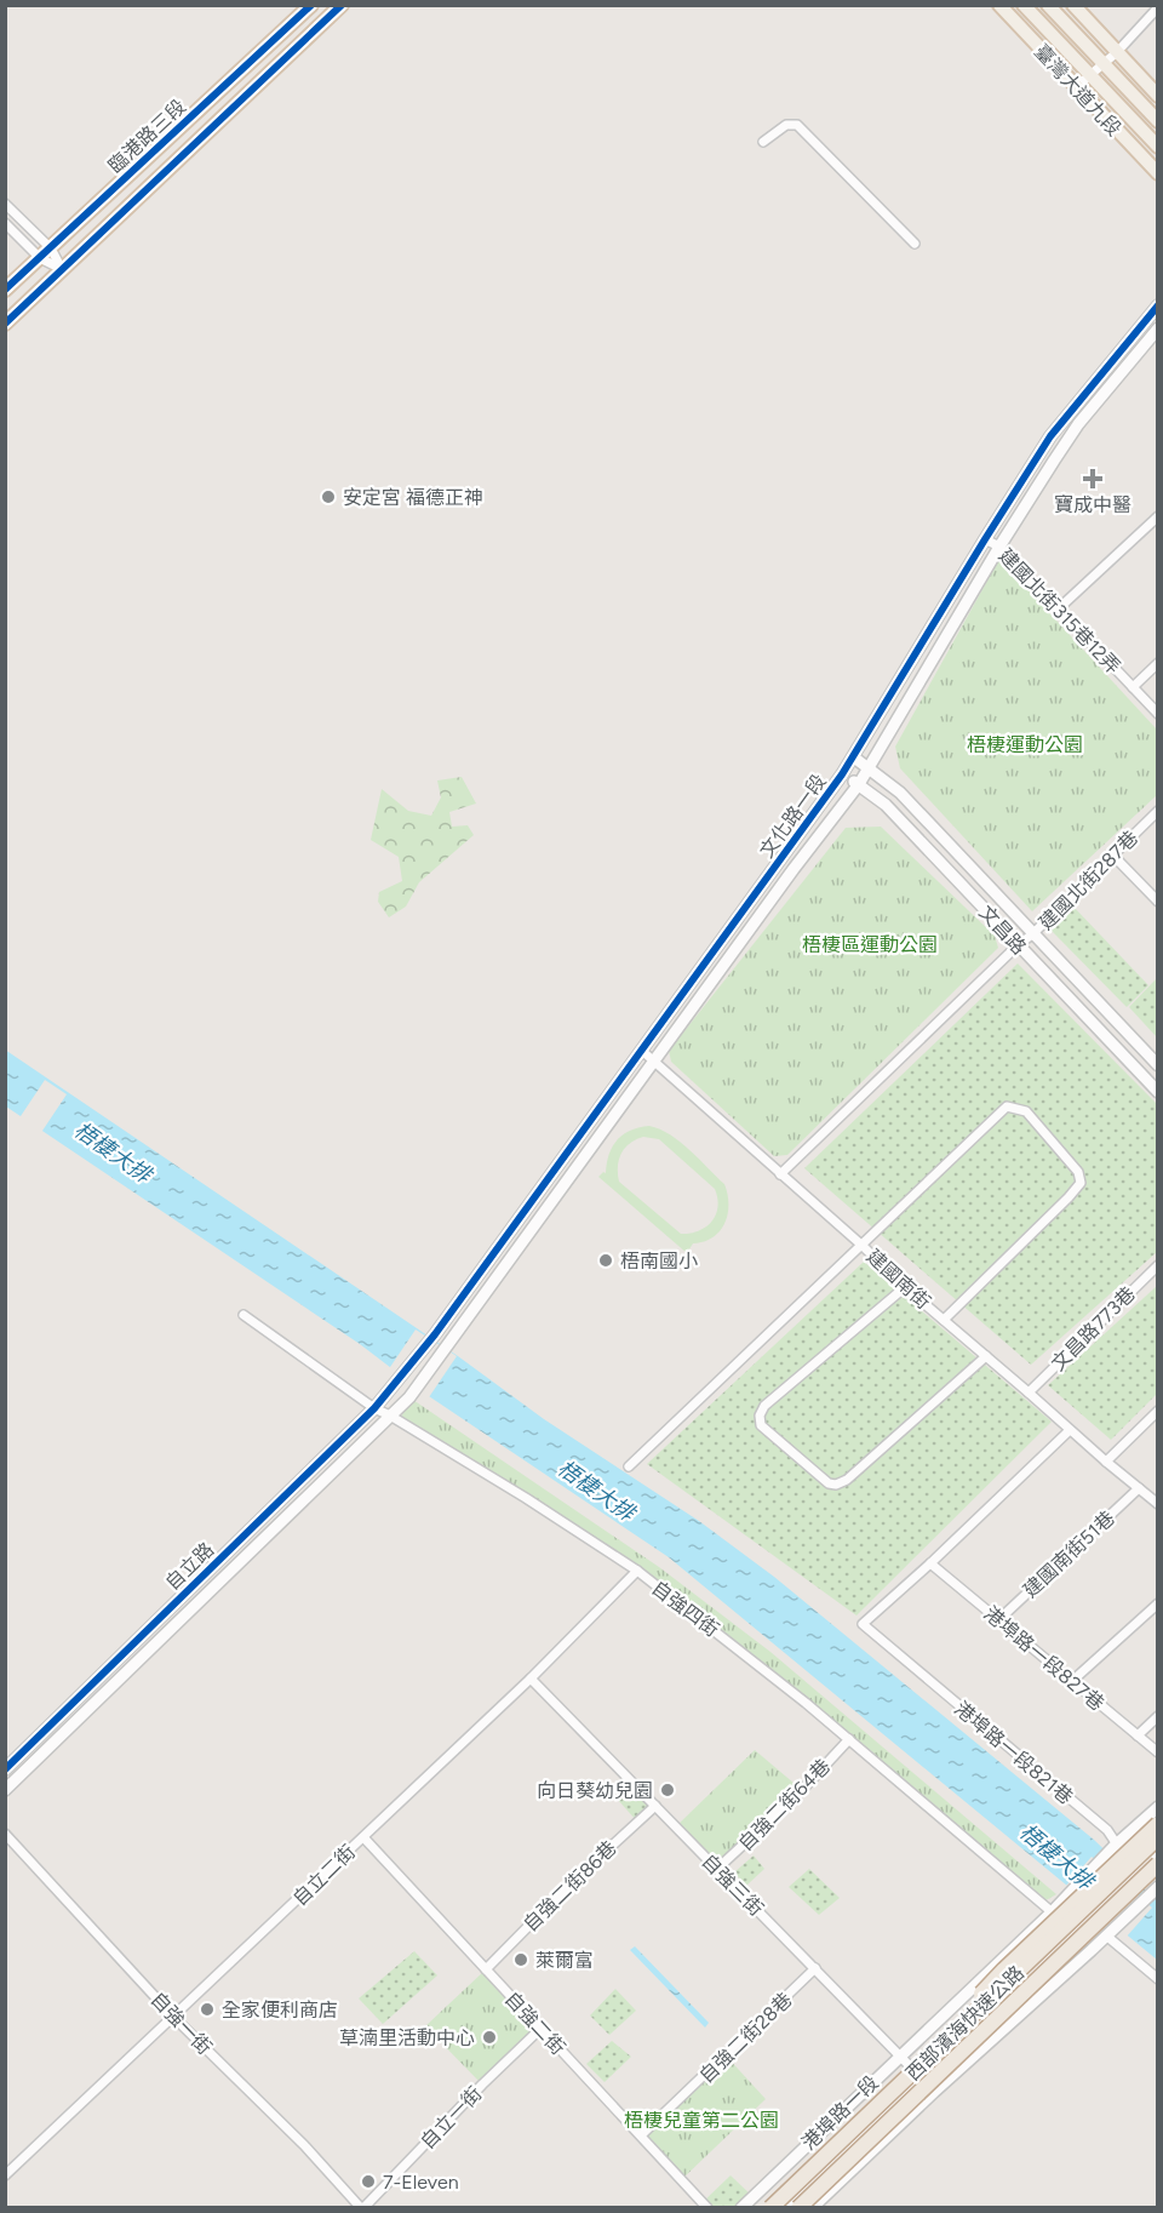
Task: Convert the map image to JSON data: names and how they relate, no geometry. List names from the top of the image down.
{
  "streets": {
    "highway": ["西部濱海快速公路"],
    "main road": ["臺灣大道九段", "臨港路三段"],
    "street": [
      "建國北街315巷12弄",
      "文化路一段",
      "建國北街287巷",
      "文昌路",
      "建國南街",
      "文昌路773巷",
      "建國南街51巷",
      "自立路",
      "自強四街",
      "港埠路一段827巷",
      "港埠路一段821巷",
      "自強二街64巷",
      "自立二街",
      "自強三街",
      "自強二街86巷",
      "自強一街",
      "自強二街",
      "自強二街28巷",
      "港埠路一段",
      "自立一街"
    ]
  },
  "crossings": [
    ["建國北街315巷12弄", "文化路一段"],
    ["文化路一段", "文昌路"],
    ["文化路一段", "建國南街"],
    ["文化路一段", "自立路"],
    ["建國北街287巷", "文昌路"],
    ["建國北街287巷", "建國南街"],
    ["建國南街", "文昌路773巷"],
    ["建國南街", "建國南街51巷"],
    ["建國南街51巷", "港埠路一段827巷"],
    ["自立路", "自強四街"],
    ["自強四街", "自強二街64巷"],
    ["自強四街", "自立二街"],
    ["自強四街", "港埠路一段"],
    ["港埠路一段827巷", "港埠路一段821巷"],
    ["港埠路一段821巷", "港埠路一段"],
    ["自強二街64巷", "自強三街"],
    ["自立二街", "自強三街"],
    ["自立二街", "自強一街"],
    ["自立二街", "自強二街"],
    ["自強三街", "自強二街86巷"],
    ["自強三街", "自強二街28巷"],
    ["自強三街", "港埠路一段"],
    ["自強二街86巷", "自強二街"],
    ["自強一街", "自立一街"],
    ["自強二街", "自強二街28巷"],
    ["自強二街", "自立一街"]
  ],
  "water": ["梧棲大排"],
  "parks": ["梧棲運動公園", "梧棲區運動公園", "梧棲兒童第二公園"],
  "places": {
    "health": ["寶成中醫"],
    "other": [
      "安定宮 福德正神",
      "梧南國小",
      "向日葵幼兒園",
      "萊爾富",
      "全家便利商店",
      "草湳里活動中心",
      "7-Eleven"
    ]
  }
}
